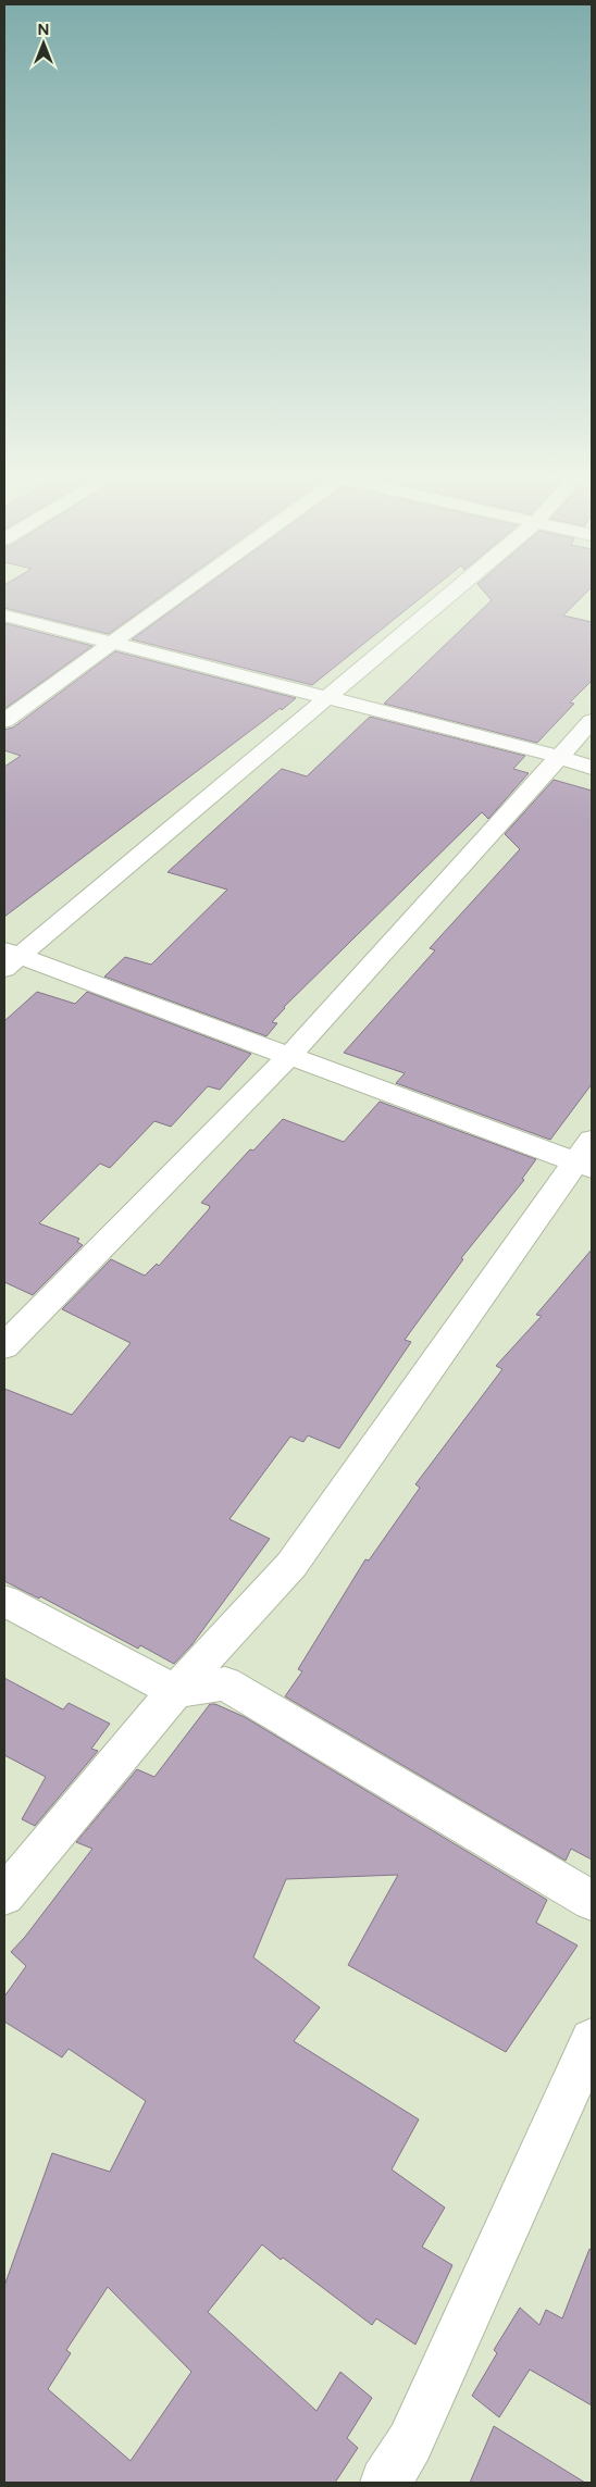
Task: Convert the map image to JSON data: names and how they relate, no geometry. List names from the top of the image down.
{
  "north": "top"
}
